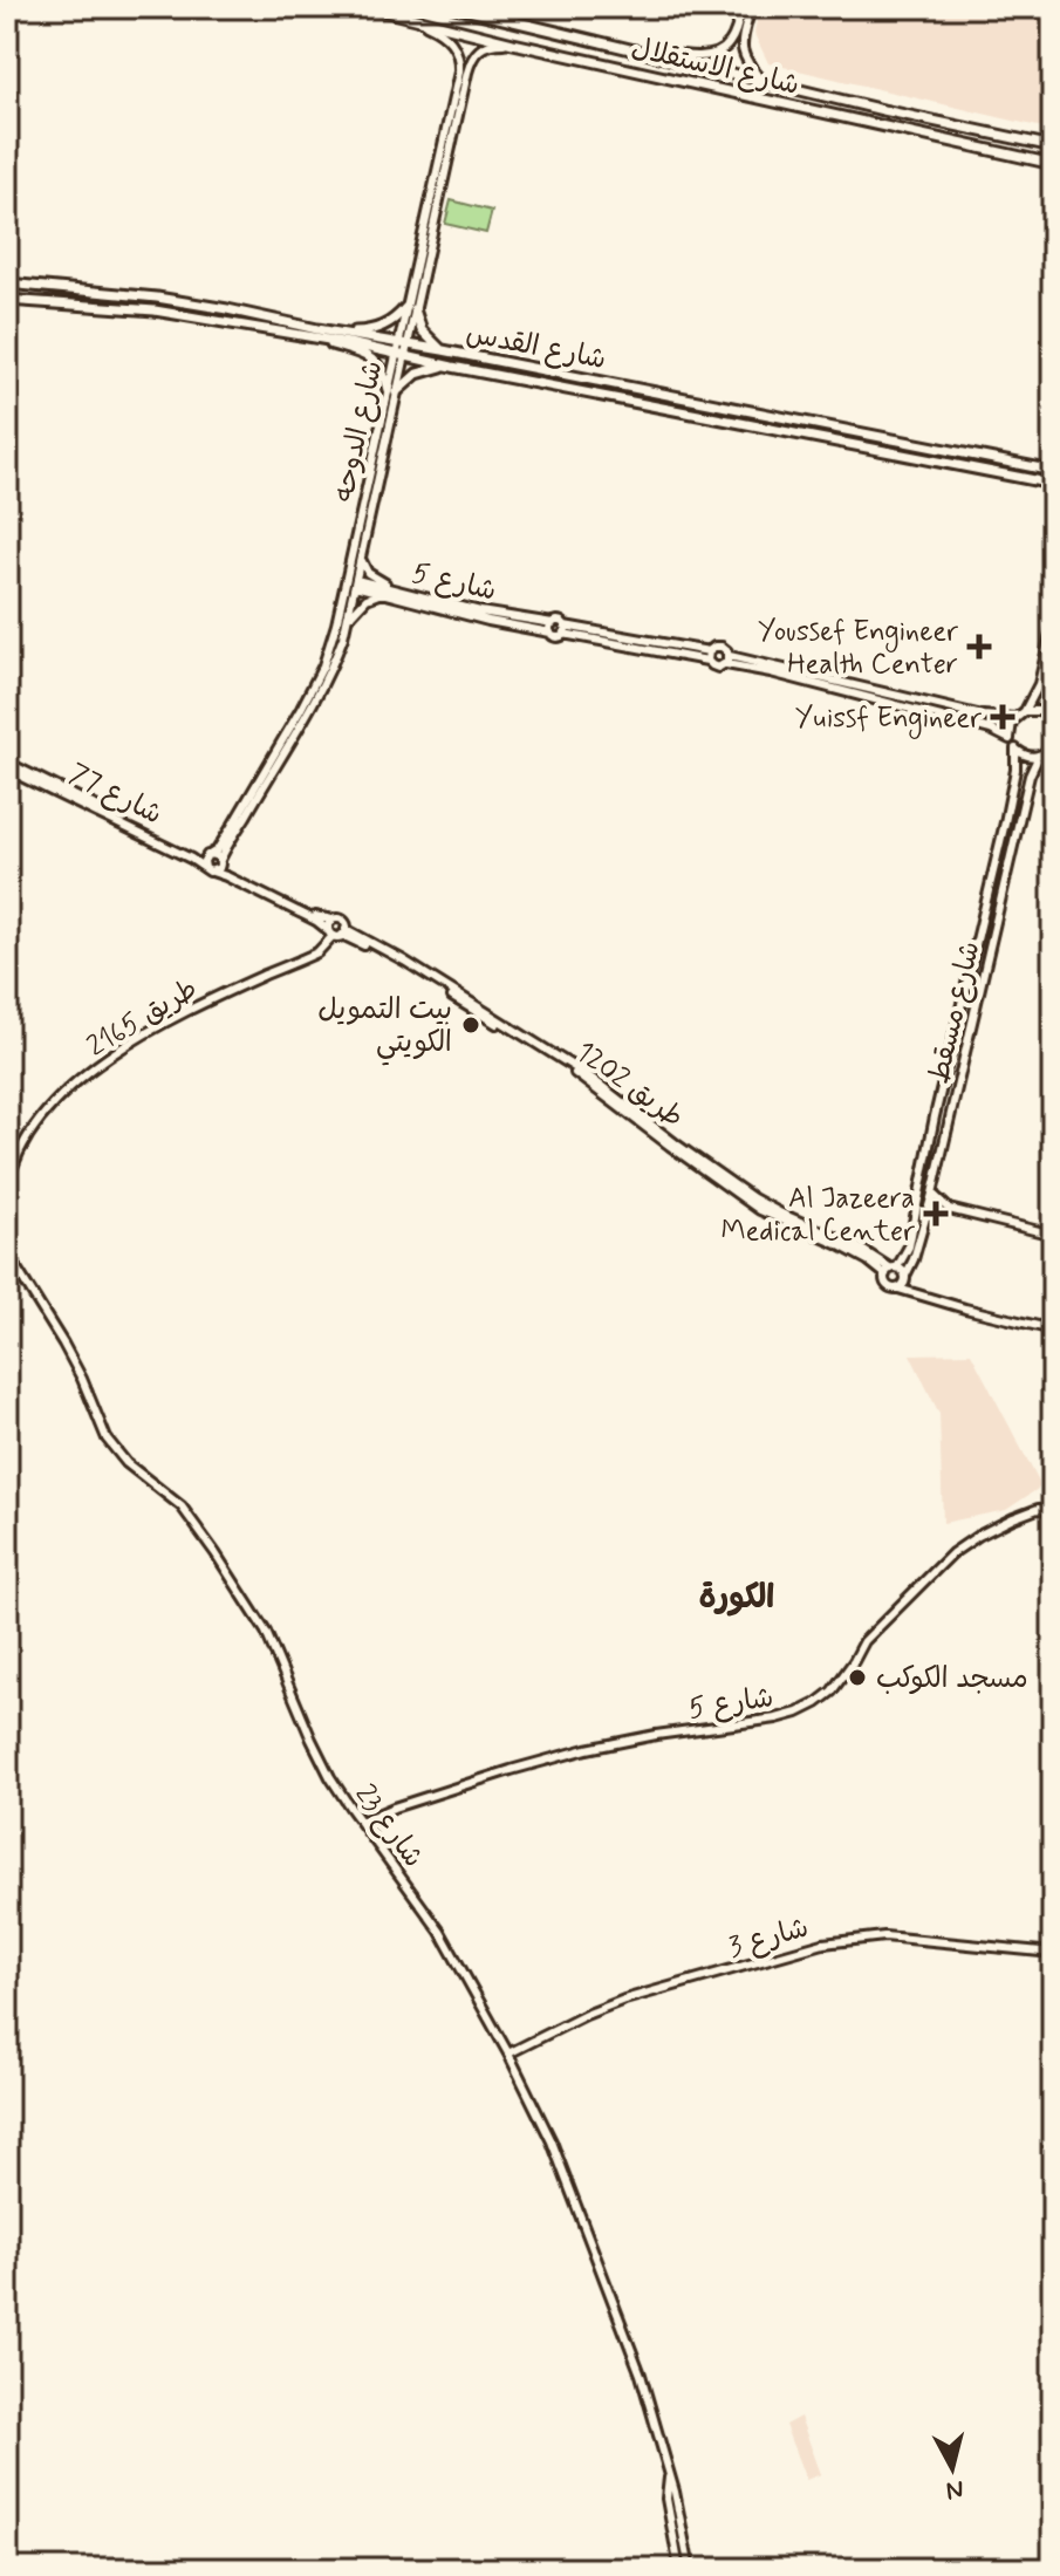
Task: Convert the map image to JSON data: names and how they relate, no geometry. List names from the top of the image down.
{
  "streets": {
    "main road": ["شارع الاستقلال", "شارع القدس"],
    "street": [
      "شارع الدوحه",
      "شارع 5",
      "شارع 77",
      "شارع مسقط",
      "طريق 2165",
      "طريق 1202",
      "شارع 23",
      "شارع 3"
    ]
  },
  "crossings": [
    ["شارع الاستقلال", "شارع الدوحه"],
    ["شارع القدس", "شارع الدوحه"],
    ["شارع الدوحه", "شارع 5"],
    ["شارع الدوحه", "شارع 77"],
    ["شارع 5", "شارع 23"],
    ["شارع 77", "طريق 2165"],
    ["شارع 77", "طريق 1202"],
    ["شارع مسقط", "طريق 1202"],
    ["طريق 2165", "طريق 1202"],
    ["شارع 23", "شارع 3"]
  ],
  "districts": ["الكورة"],
  "places": {
    "health": ["Youssef Engineer Health Center", "Yuissf Engineer", "Al Jazeera Medical Center"],
    "other": ["بيت التمويل الكويتي", "مسجد الكوكب"]
  },
  "north": "bottom"
}
